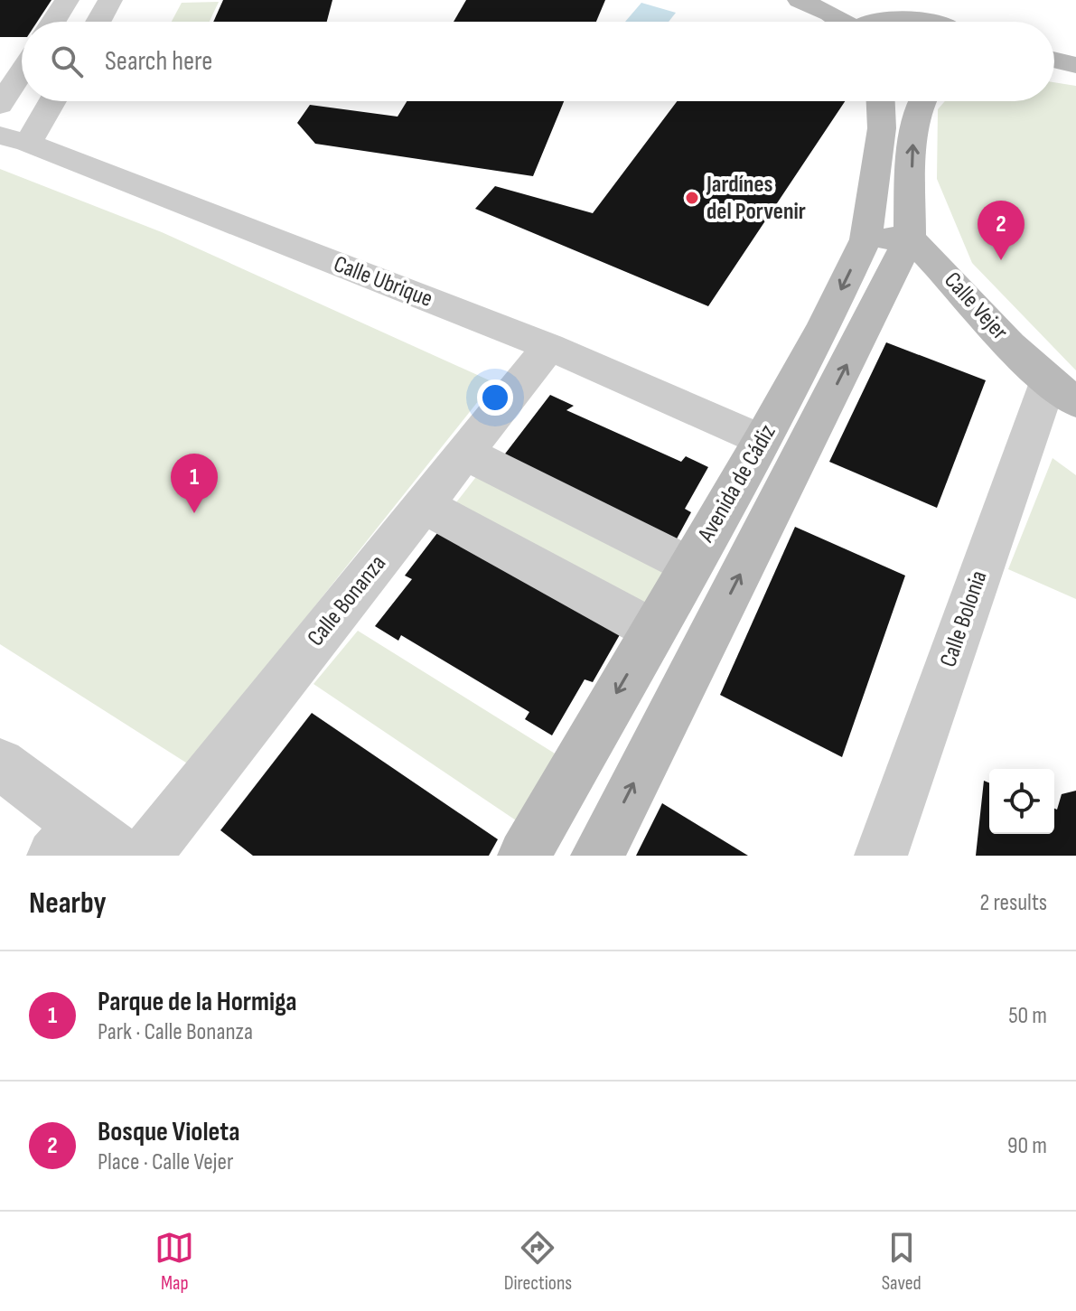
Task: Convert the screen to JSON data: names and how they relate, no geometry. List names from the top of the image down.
{
  "streets": {
    "street": [
      "Calle Ubrique",
      "Calle Vejer",
      "Avenida de Cádiz",
      "Calle Bonanza",
      "Calle Bolonia"
    ]
  },
  "crossings": [
    ["Calle Ubrique", "Avenida de Cádiz"],
    ["Calle Ubrique", "Calle Bonanza"],
    ["Calle Vejer", "Avenida de Cádiz"],
    ["Calle Vejer", "Calle Bolonia"]
  ],
  "places": ["Jardínes del Porvenir"],
  "page": {
    "search": "Search here",
    "pins": ["2", "1"],
    "heading": ["Nearby", "2 results"],
    "list": [
      {
        "mark": "1",
        "name": "Parque de la Hormiga",
        "note": "Park · Calle Bonanza",
        "value": "50 m"
      },
      {
        "mark": "2",
        "name": "Bosque Violeta",
        "note": "Place · Calle Vejer",
        "value": "90 m"
      }
    ],
    "nav": ["Map", "Directions", "Saved"]
  }
}
